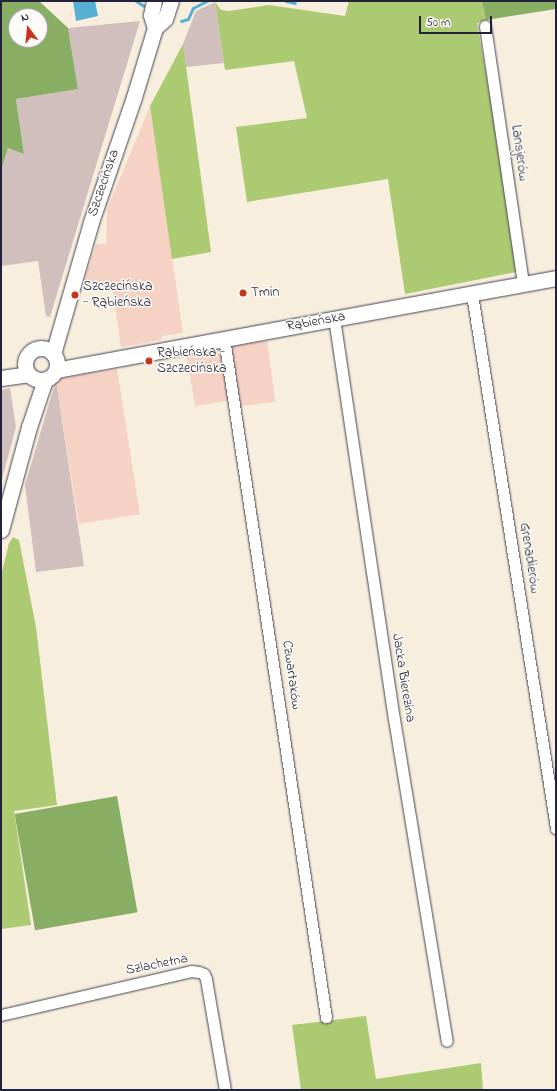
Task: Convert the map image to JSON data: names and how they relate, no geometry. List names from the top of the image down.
{
  "streets": {
    "main road": ["Szczecińska", "Rąbieńska"],
    "street": [
      "Lansjerów",
      "Grenadierów",
      "Czwartaków",
      "Jacka Bierezina",
      "Szlachetna"
    ]
  },
  "crossings": [
    ["Lansjerów", "Rąbieńska"],
    ["Szczecińska", "Rąbieńska"],
    ["Rąbieńska", "Grenadierów"],
    ["Rąbieńska", "Czwartaków"],
    ["Rąbieńska", "Jacka Bierezina"]
  ],
  "places": ["Tmin", "Szczecińska - Rąbieńska", "Rąbieńska - Szczecińska"],
  "scale_bar": "50 m",
  "north": "top"
}
